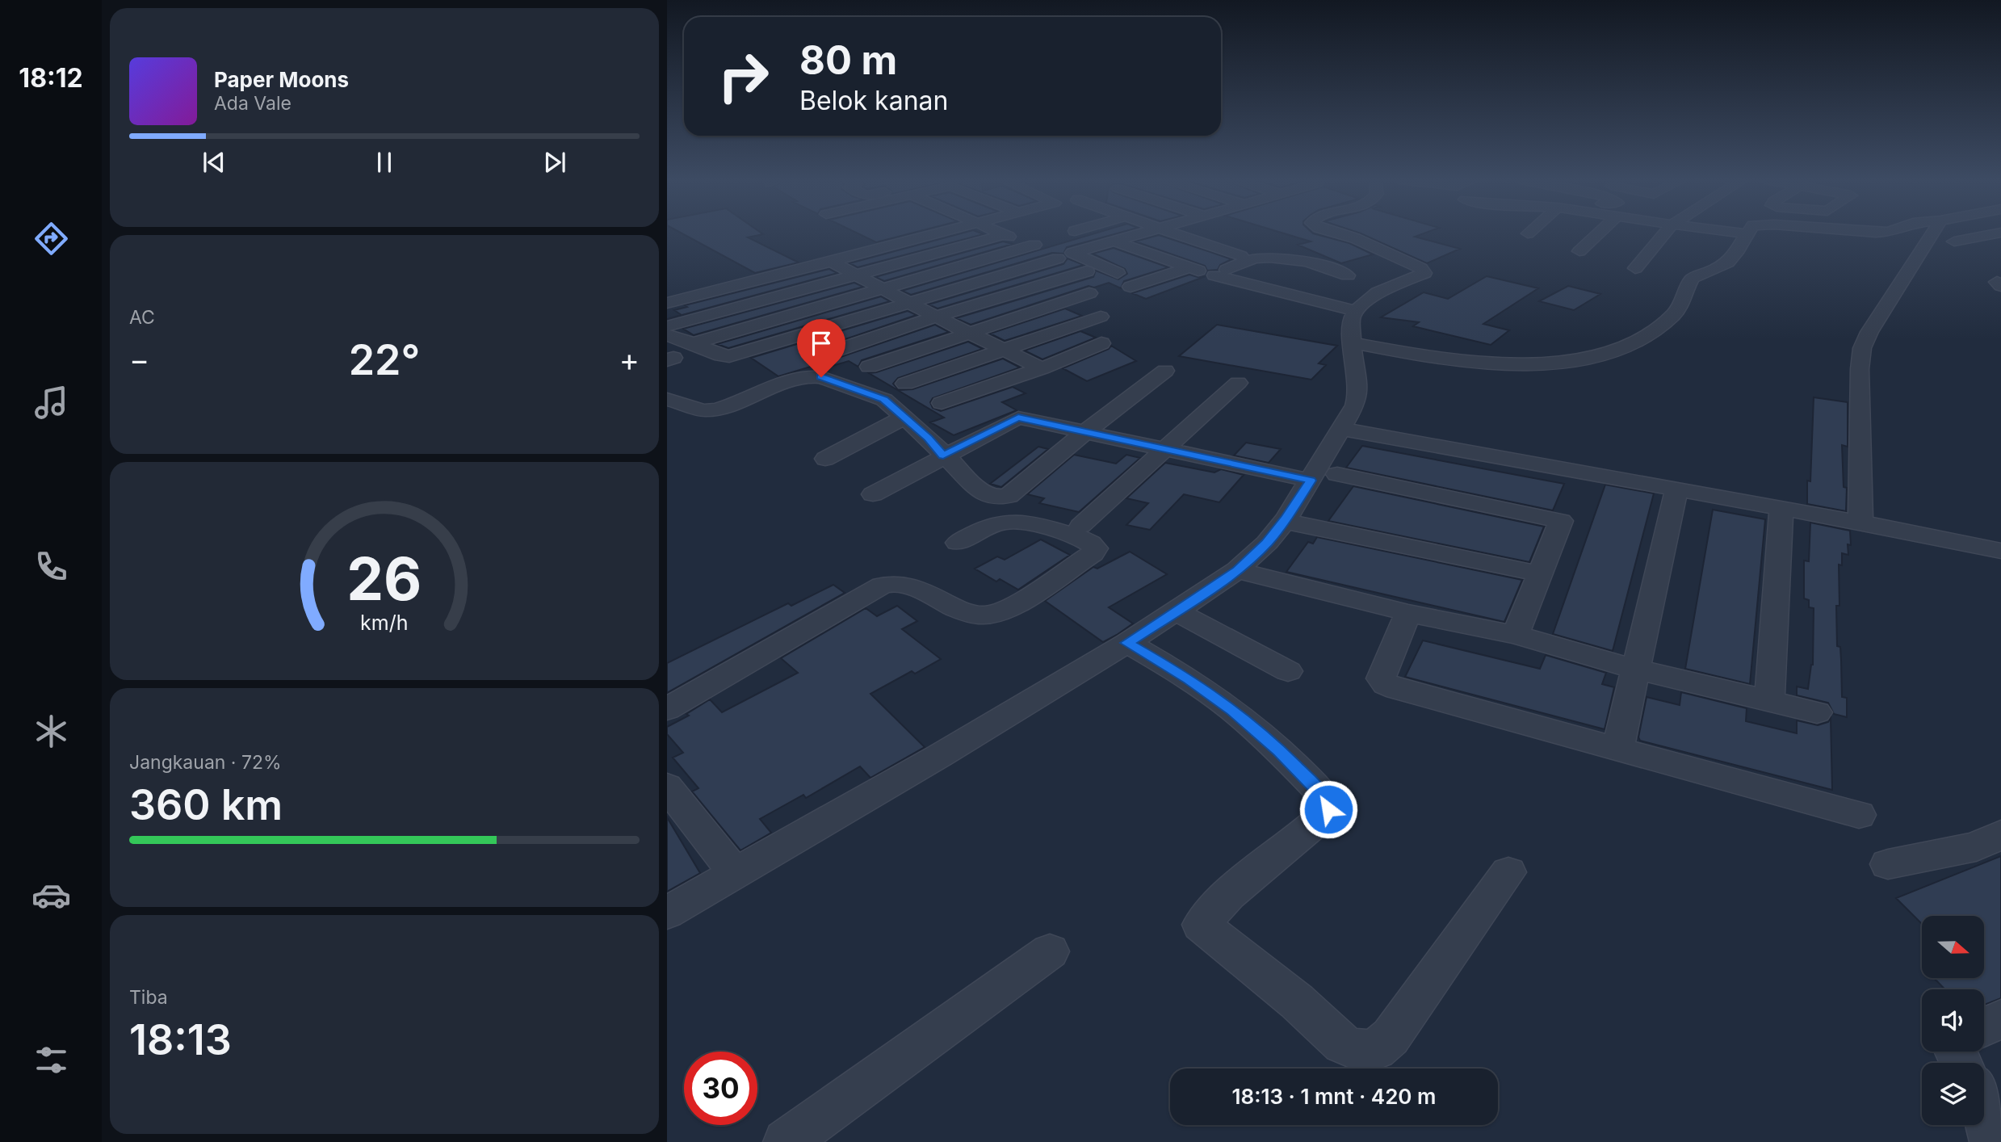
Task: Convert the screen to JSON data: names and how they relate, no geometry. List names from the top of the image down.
{
  "north": "right",
  "page": {
    "tabs": "18:12",
    "turn": ["80 m", "Belok kanan"],
    "song": ["Paper Moons", "Ada Vale"],
    "tile": [
      "AC",
      ["Jangkauan · 72%", "360 km"],
      ["Tiba", "18:13"]
    ],
    "heat": ["−", "22°", "+"],
    "limit": "30",
    "trip": "18:13 · 1 mnt · 420 m",
    "gauge": ["26", "km/h"]
  }
}
